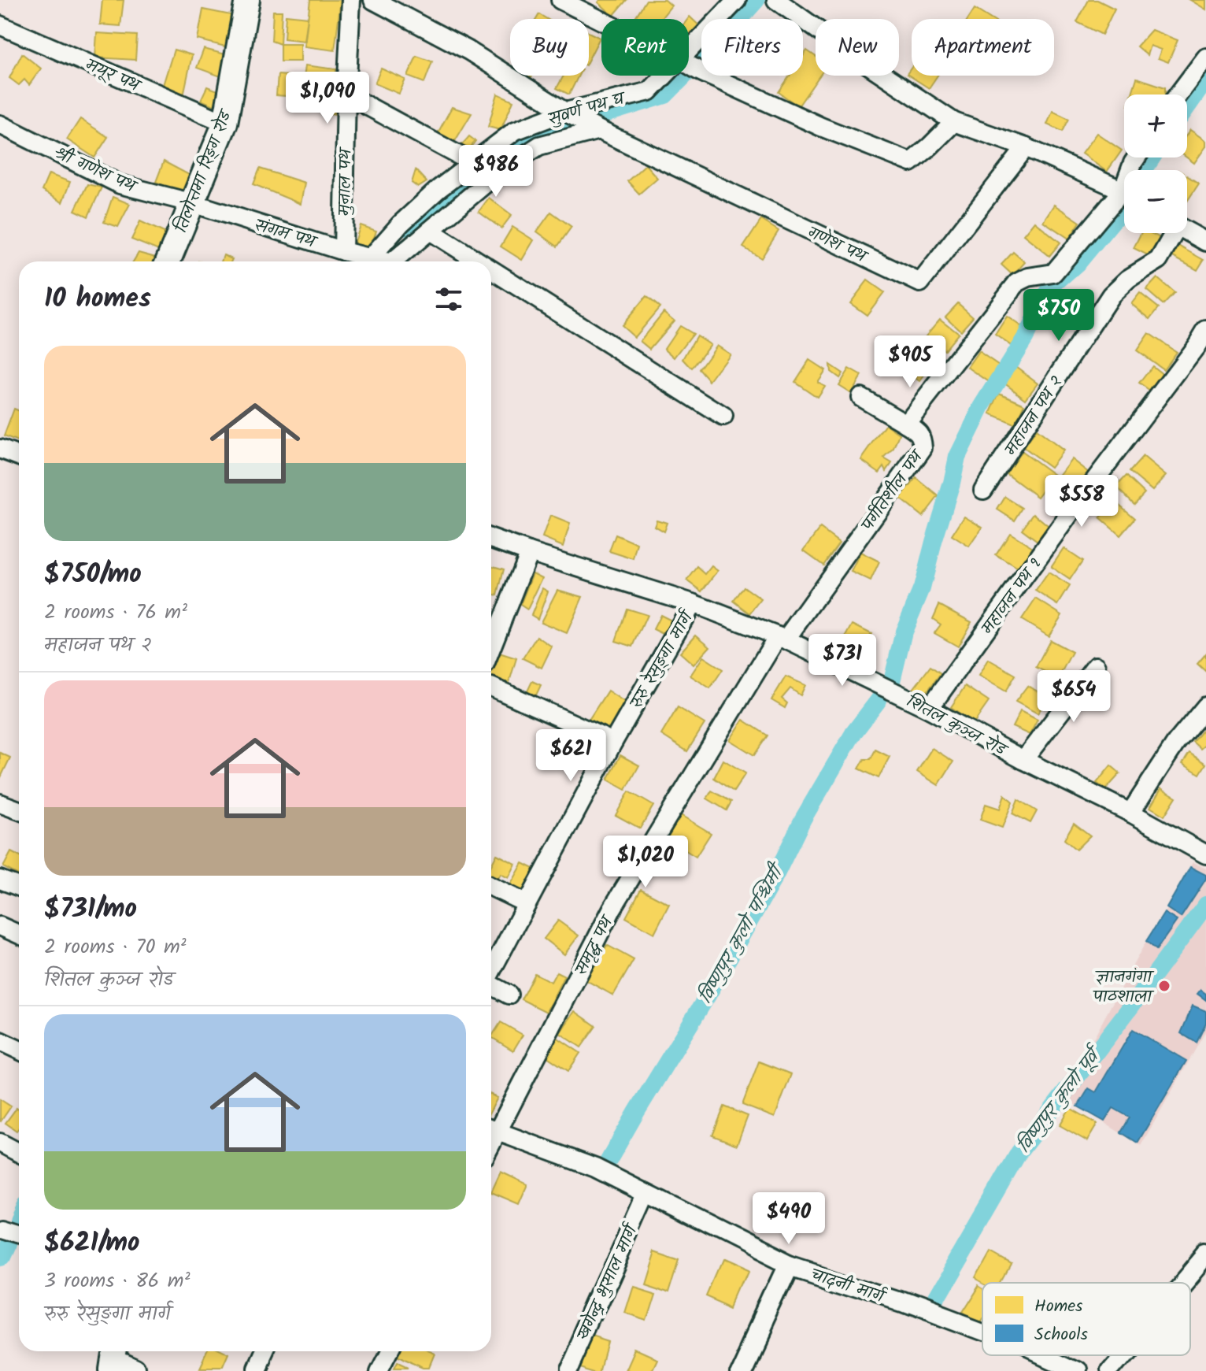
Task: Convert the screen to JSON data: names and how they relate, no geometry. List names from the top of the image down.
{
  "streets": {
    "street": [
      "मयूर पथ",
      "सुवर्ण पथ घ",
      "श्री गणेश पथ",
      "तिलोत्तमा रिङ्ग रोड",
      "मुनाल पथ",
      "संगम पथ",
      "गणेश पथ",
      "महाजन पथ २",
      "पर्गतिशील पथ",
      "महाजन पथ १",
      "रुरु रेसुङ्गा मार्ग",
      "शितल कुञ्ज रोड",
      "समृद्ध पथ",
      "खगेन्द्र भुसाल मार्ग",
      "चादनी मार्ग"
    ]
  },
  "crossings": [
    ["मयूर पथ", "तिलोत्तमा रिङ्ग रोड"],
    ["सुवर्ण पथ घ", "संगम पथ"],
    ["श्री गणेश पथ", "तिलोत्तमा रिङ्ग रोड"],
    ["श्री गणेश पथ", "संगम पथ"],
    ["तिलोत्तमा रिङ्ग रोड", "संगम पथ"],
    ["मुनाल पथ", "संगम पथ"],
    ["संगम पथ", "गणेश पथ"],
    ["पर्गतिशील पथ", "शितल कुञ्ज रोड"],
    ["पर्गतिशील पथ", "समृद्ध पथ"],
    ["महाजन पथ १", "शितल कुञ्ज रोड"],
    ["रुरु रेसुङ्गा मार्ग", "शितल कुञ्ज रोड"],
    ["शितल कुञ्ज रोड", "समृद्ध पथ"],
    ["समृद्ध पथ", "चादनी मार्ग"],
    ["खगेन्द्र भुसाल मार्ग", "चादनी मार्ग"]
  ],
  "water": ["विष्णुपुर कुलो पश्चिमी", "विष्णुपुर कुलो पूर्व"],
  "places": ["ज्ञानगंगा पाठशाला"],
  "legend": ["Homes", "Schools"],
  "page": {
    "chip": [
      "Buy",
      "Rent",
      "Filters",
      "New",
      "Apartment"
    ],
    "price": [
      "$1,090",
      "$986",
      "$750",
      "$905",
      "$558",
      "$731",
      "$654",
      "$621",
      "$1,020",
      "$490"
    ],
    "map_buttons": ["+", "−"],
    "heading": "10 homes",
    "list": [
      {
        "name": "$750/mo",
        "note": "2 rooms · 76 m² · महाजन पथ २"
      },
      {
        "name": "$731/mo",
        "note": "2 rooms · 70 m² · शितल कुञ्ज रोड"
      },
      {
        "name": "$621/mo",
        "note": "3 rooms · 86 m² · रुरु रेसुङ्गा मार्ग"
      }
    ]
  }
}
